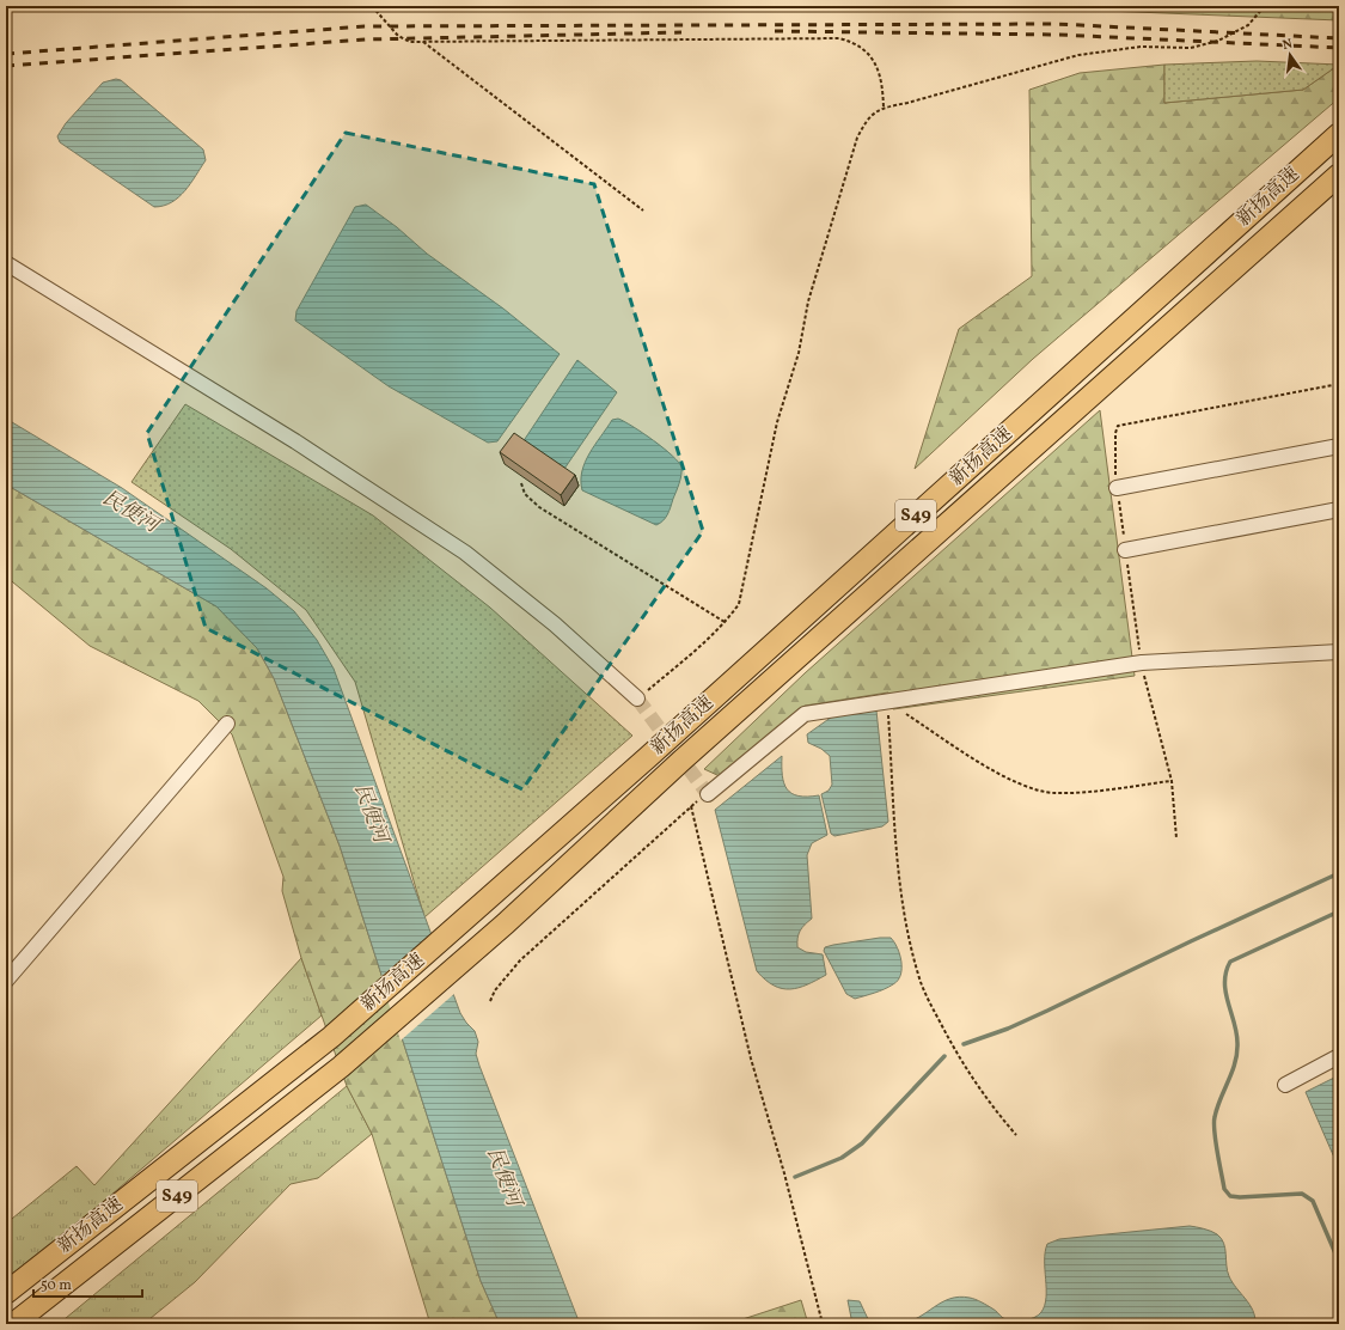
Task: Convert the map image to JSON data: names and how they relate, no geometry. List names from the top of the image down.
{
  "streets": {
    "highway": ["新扬高速", "S49"]
  },
  "water": ["民便河"],
  "scale_bar": "50 m",
  "north": "top"
}
